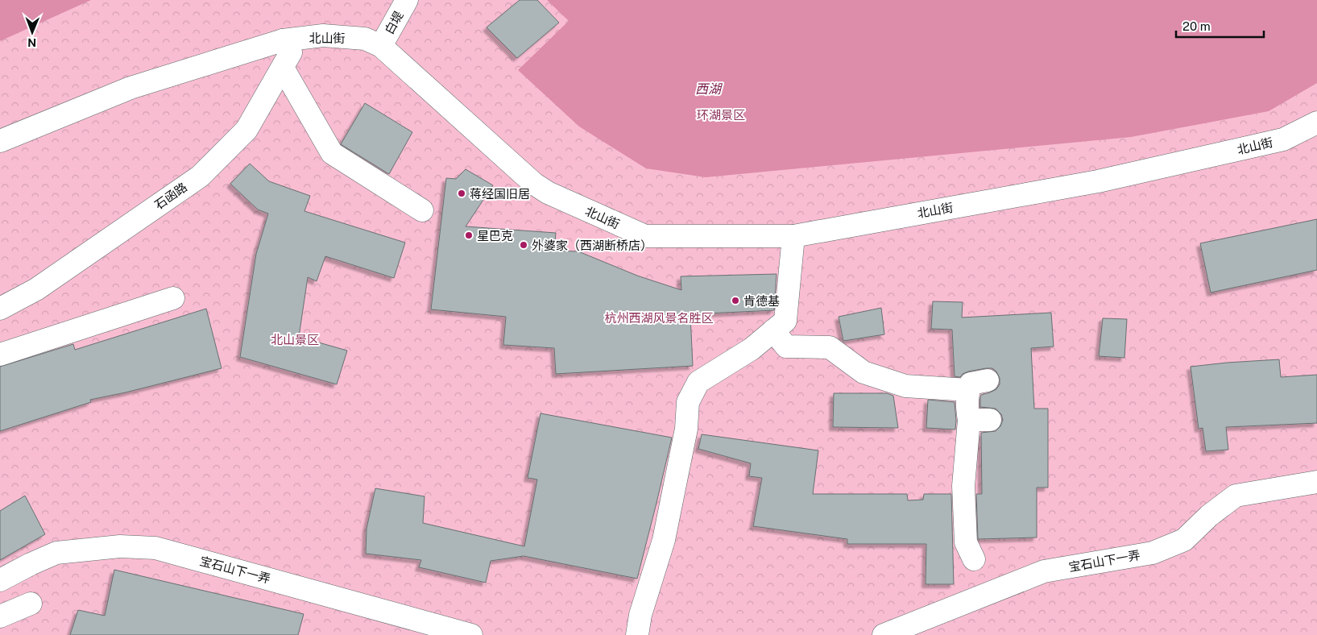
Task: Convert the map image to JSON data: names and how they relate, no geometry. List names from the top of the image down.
{
  "streets": {
    "street": [
      "白堤",
      "北山街",
      "石函路",
      "宝石山下一弄"
    ]
  },
  "crossings": [
    ["白堤", "北山街"],
    ["北山街", "石函路"]
  ],
  "water": ["西湖"],
  "parks": ["环湖景区", "杭州西湖风景名胜区", "北山景区"],
  "places": [
    "蒋经国旧居",
    "星巴克",
    "外婆家（西湖断桥店）",
    "肯德基"
  ],
  "scale_bar": "20 m",
  "north": "bottom"
}
